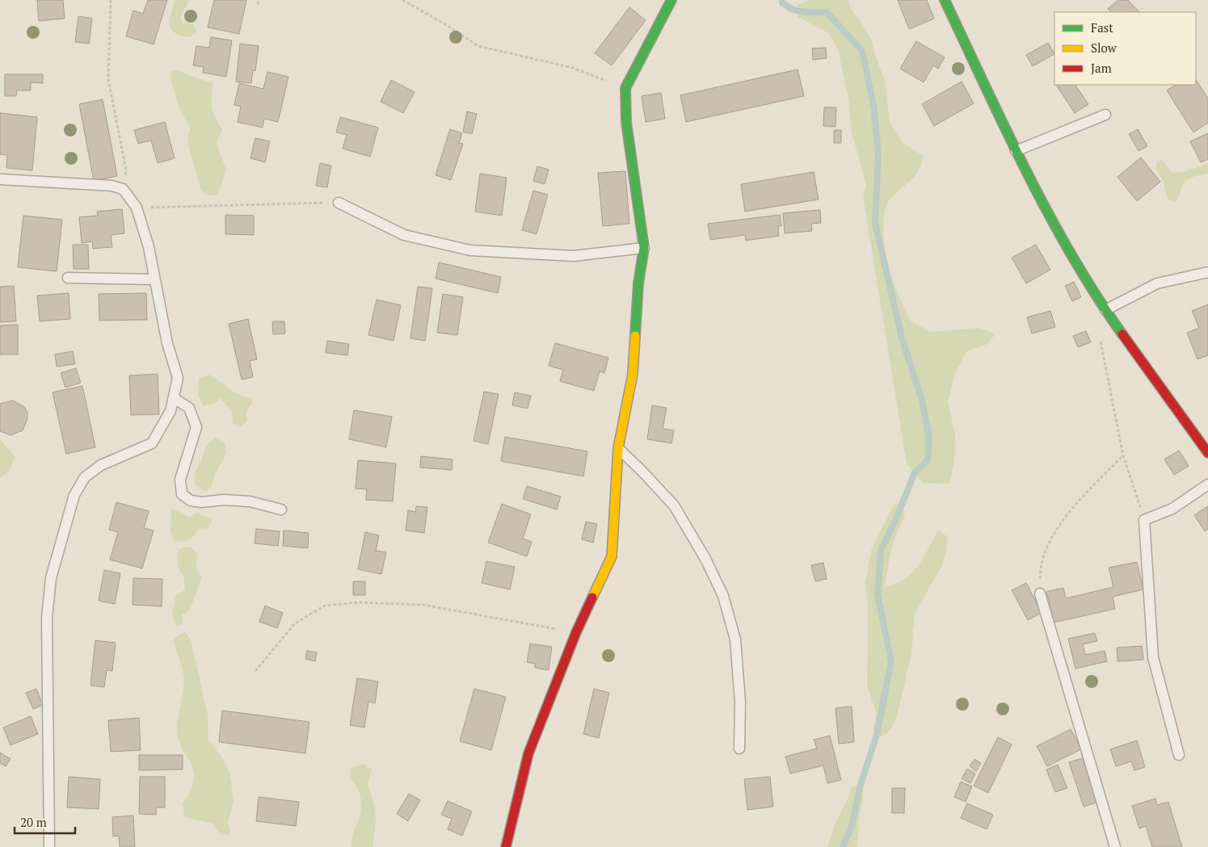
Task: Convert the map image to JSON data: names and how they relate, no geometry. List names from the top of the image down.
{
  "legend": ["Fast", "Slow", "Jam"],
  "scale_bar": "20 m"
}
